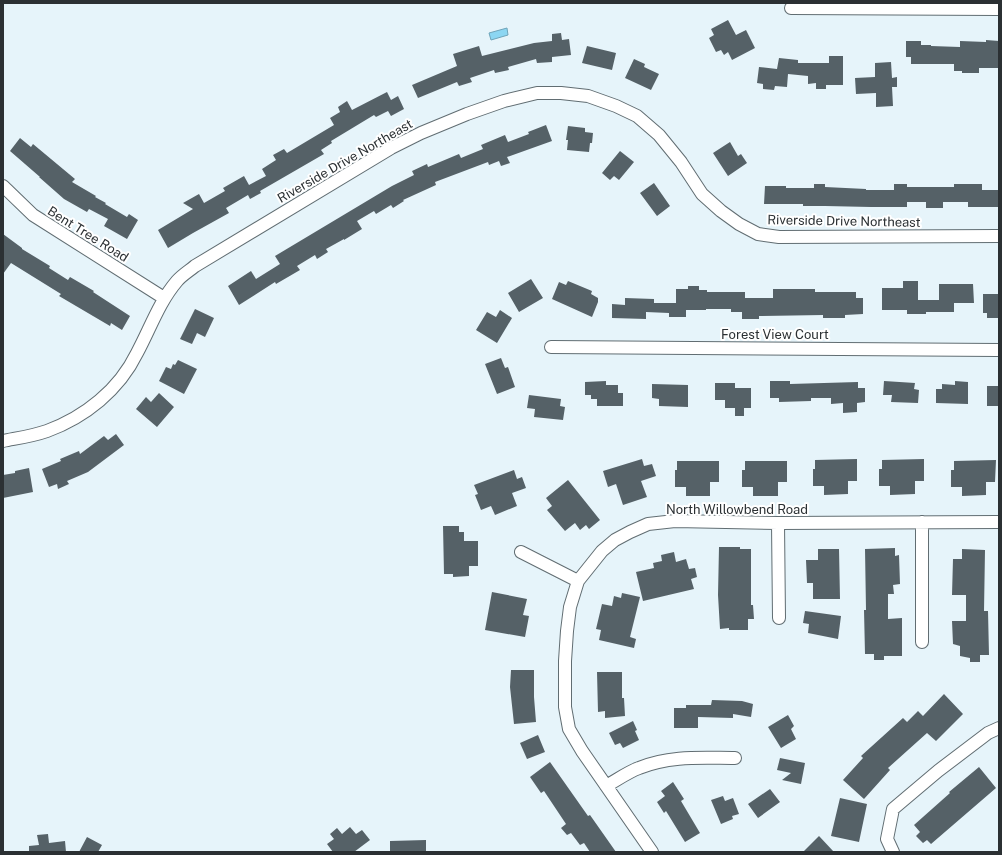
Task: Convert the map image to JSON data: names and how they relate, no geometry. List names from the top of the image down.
{
  "streets": {
    "street": [
      "Riverside Drive Northeast",
      "Bent Tree Road",
      "Forest View Court",
      "North Willowbend Road"
    ]
  },
  "crossings": [
    ["Riverside Drive Northeast", "Bent Tree Road"]
  ]
}
